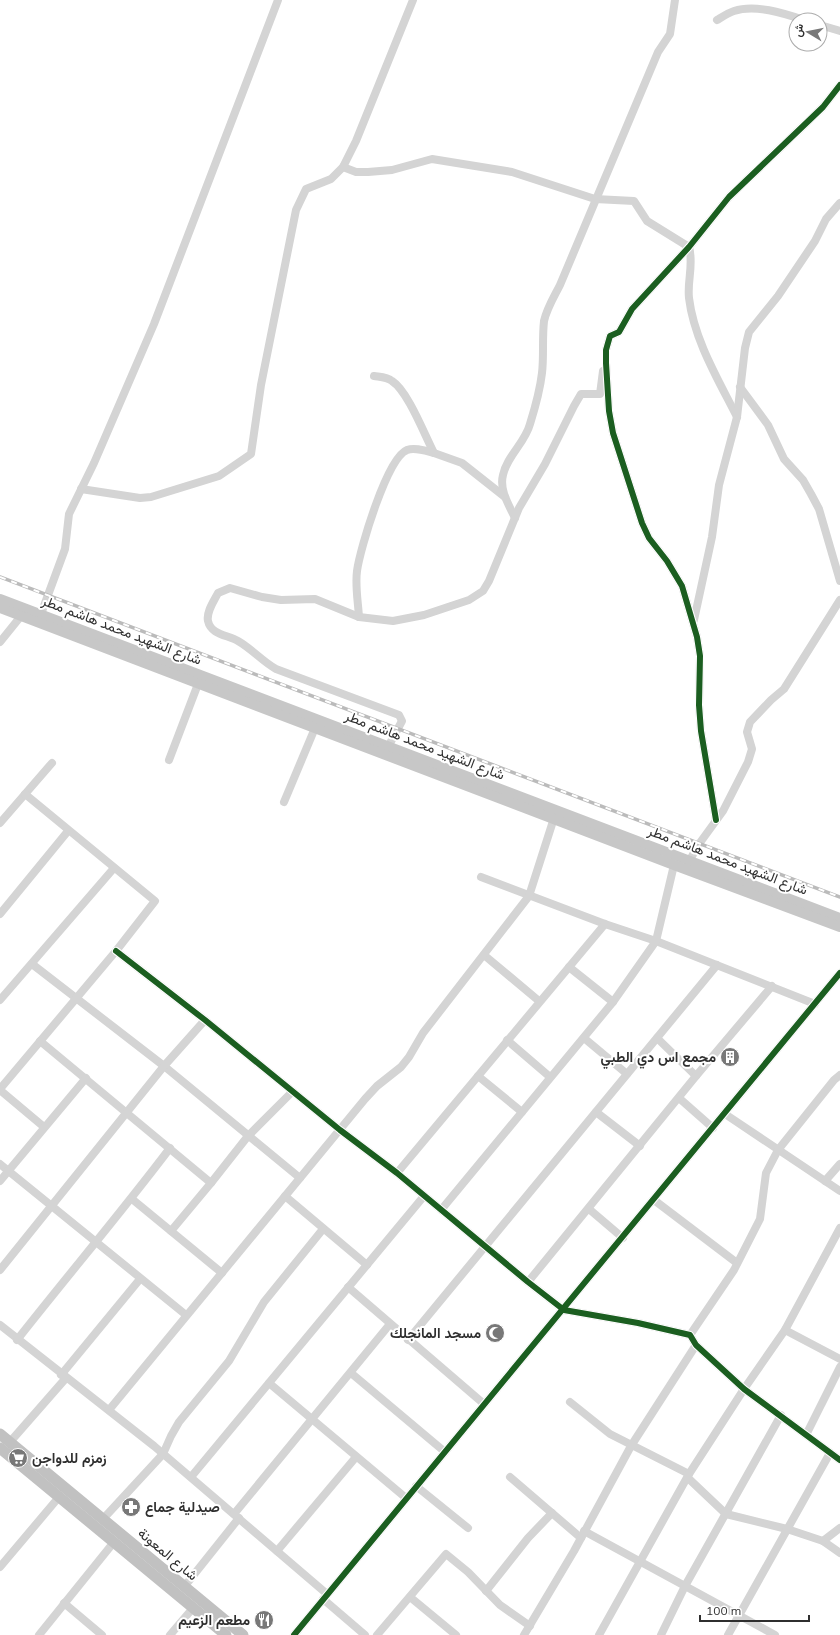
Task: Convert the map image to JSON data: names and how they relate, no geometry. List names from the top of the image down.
{
  "streets": {
    "highway": ["شارع المعونة"],
    "main road": ["شارع الشهيد محمد هاشم مطر"]
  },
  "places": {
    "building": ["مجمع اس دي الطبي"],
    "mosque": ["مسجد المانجلك"],
    "supermarket": ["زمزم للدواجن"],
    "pharmacy": ["صيدلية جماع"],
    "restaurant": ["مطعم الزعيم"]
  },
  "scale_bar": "100 m",
  "north": "left"
}
